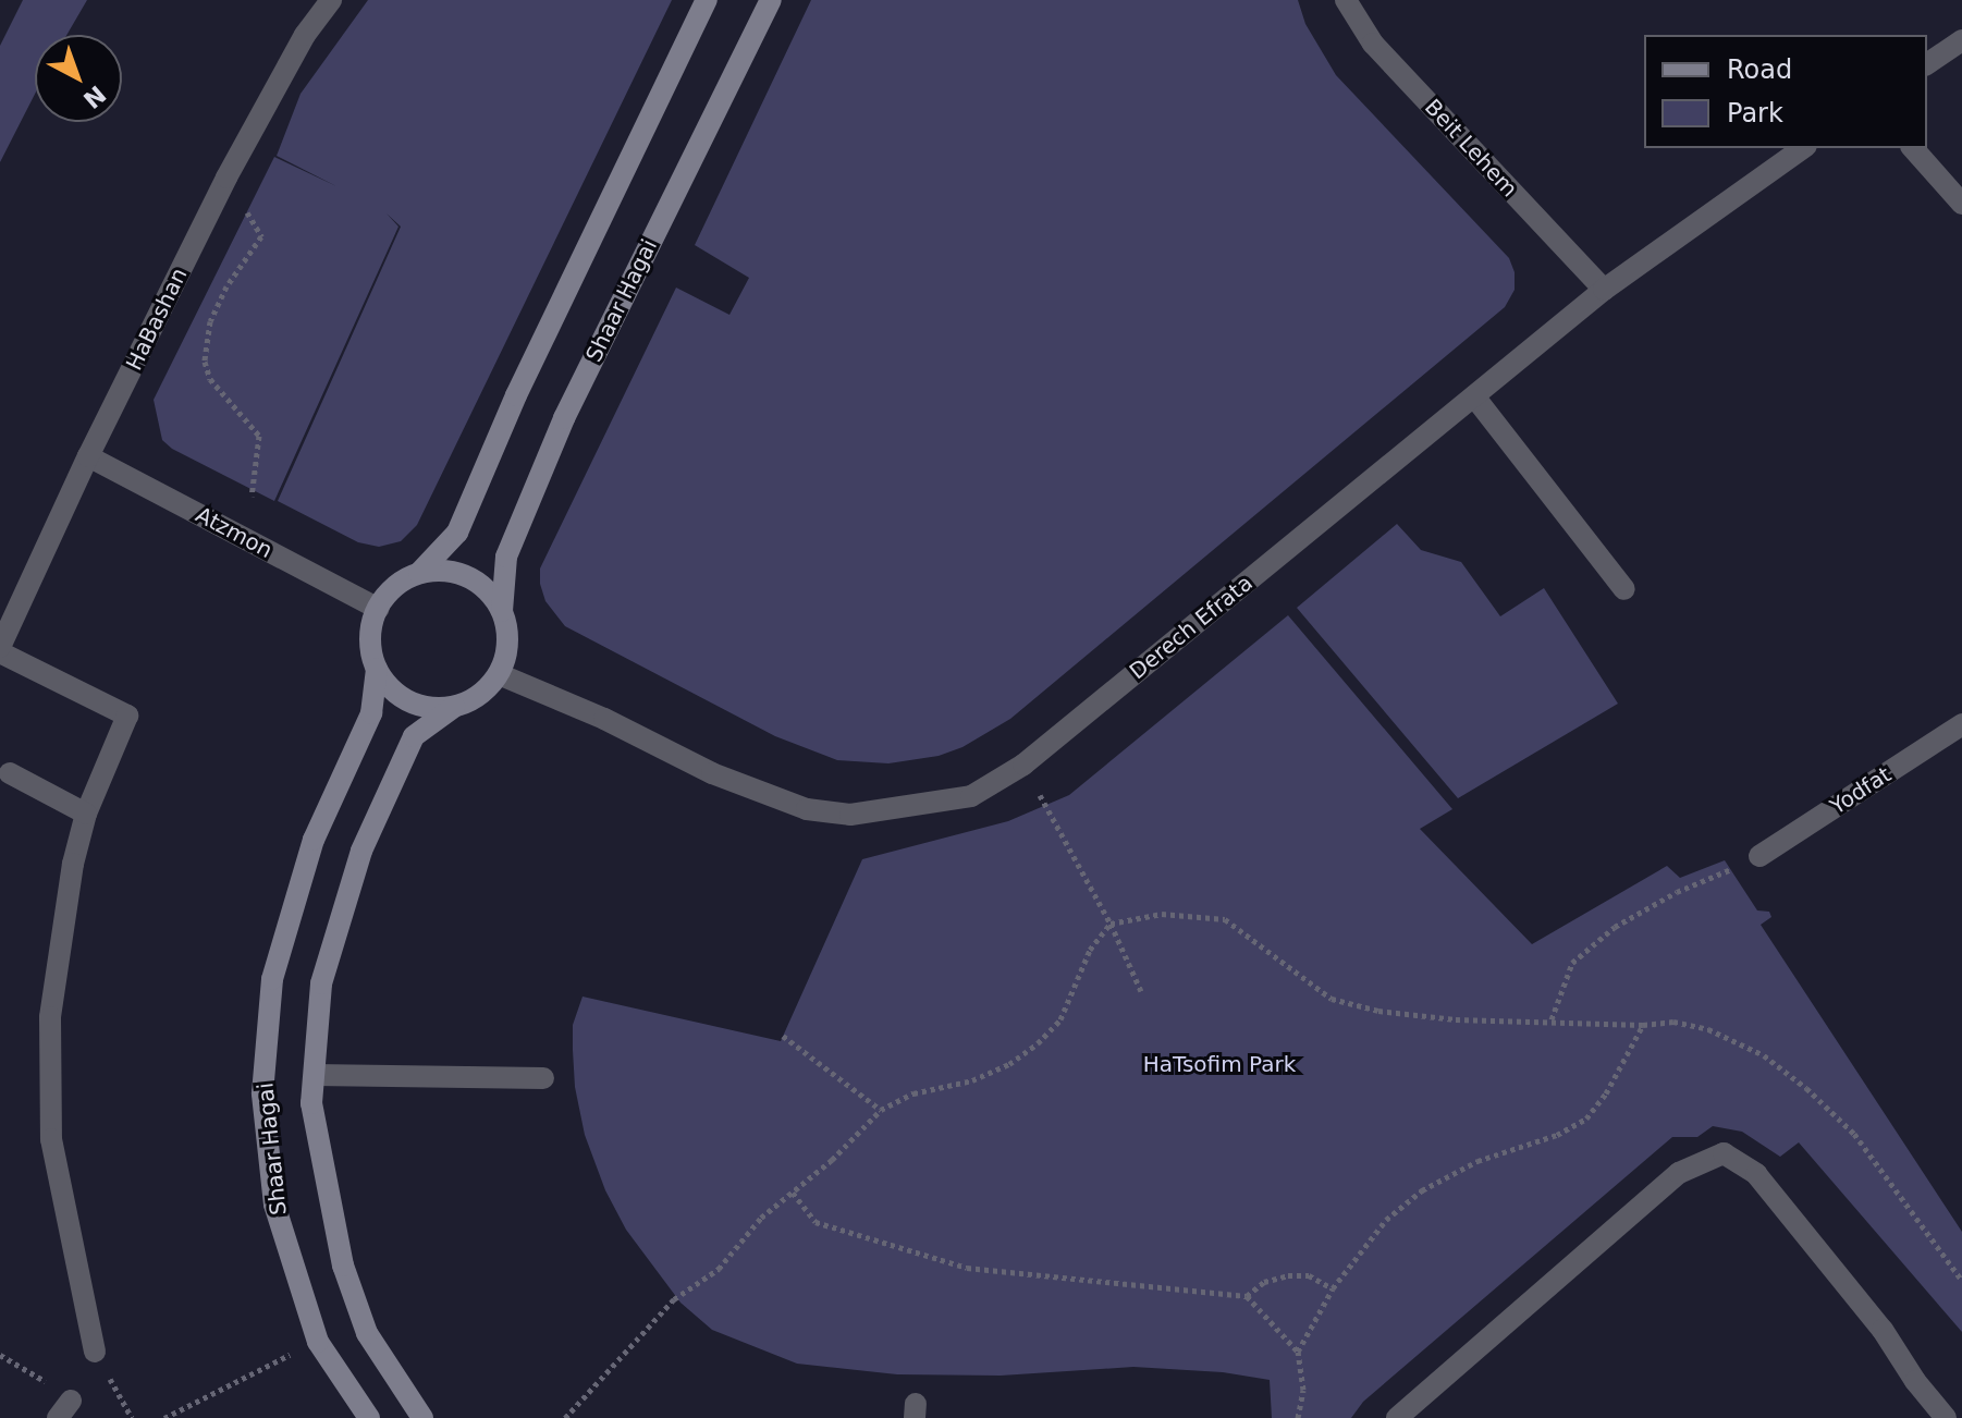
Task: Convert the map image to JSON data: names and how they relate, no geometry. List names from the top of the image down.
{
  "streets": {
    "street": [
      "Beit Lehem",
      "Shaar Hagai",
      "HaBashan",
      "Atzmon",
      "Derech Efrata",
      "Yodfat"
    ]
  },
  "crossings": [
    ["Beit Lehem", "Derech Efrata"],
    ["Shaar Hagai", "Atzmon"],
    ["Shaar Hagai", "Derech Efrata"],
    ["HaBashan", "Atzmon"],
    ["Atzmon", "Derech Efrata"]
  ],
  "parks": ["HaTsofim Park"],
  "legend": ["Road", "Park"],
  "north": "bottom right"
}
